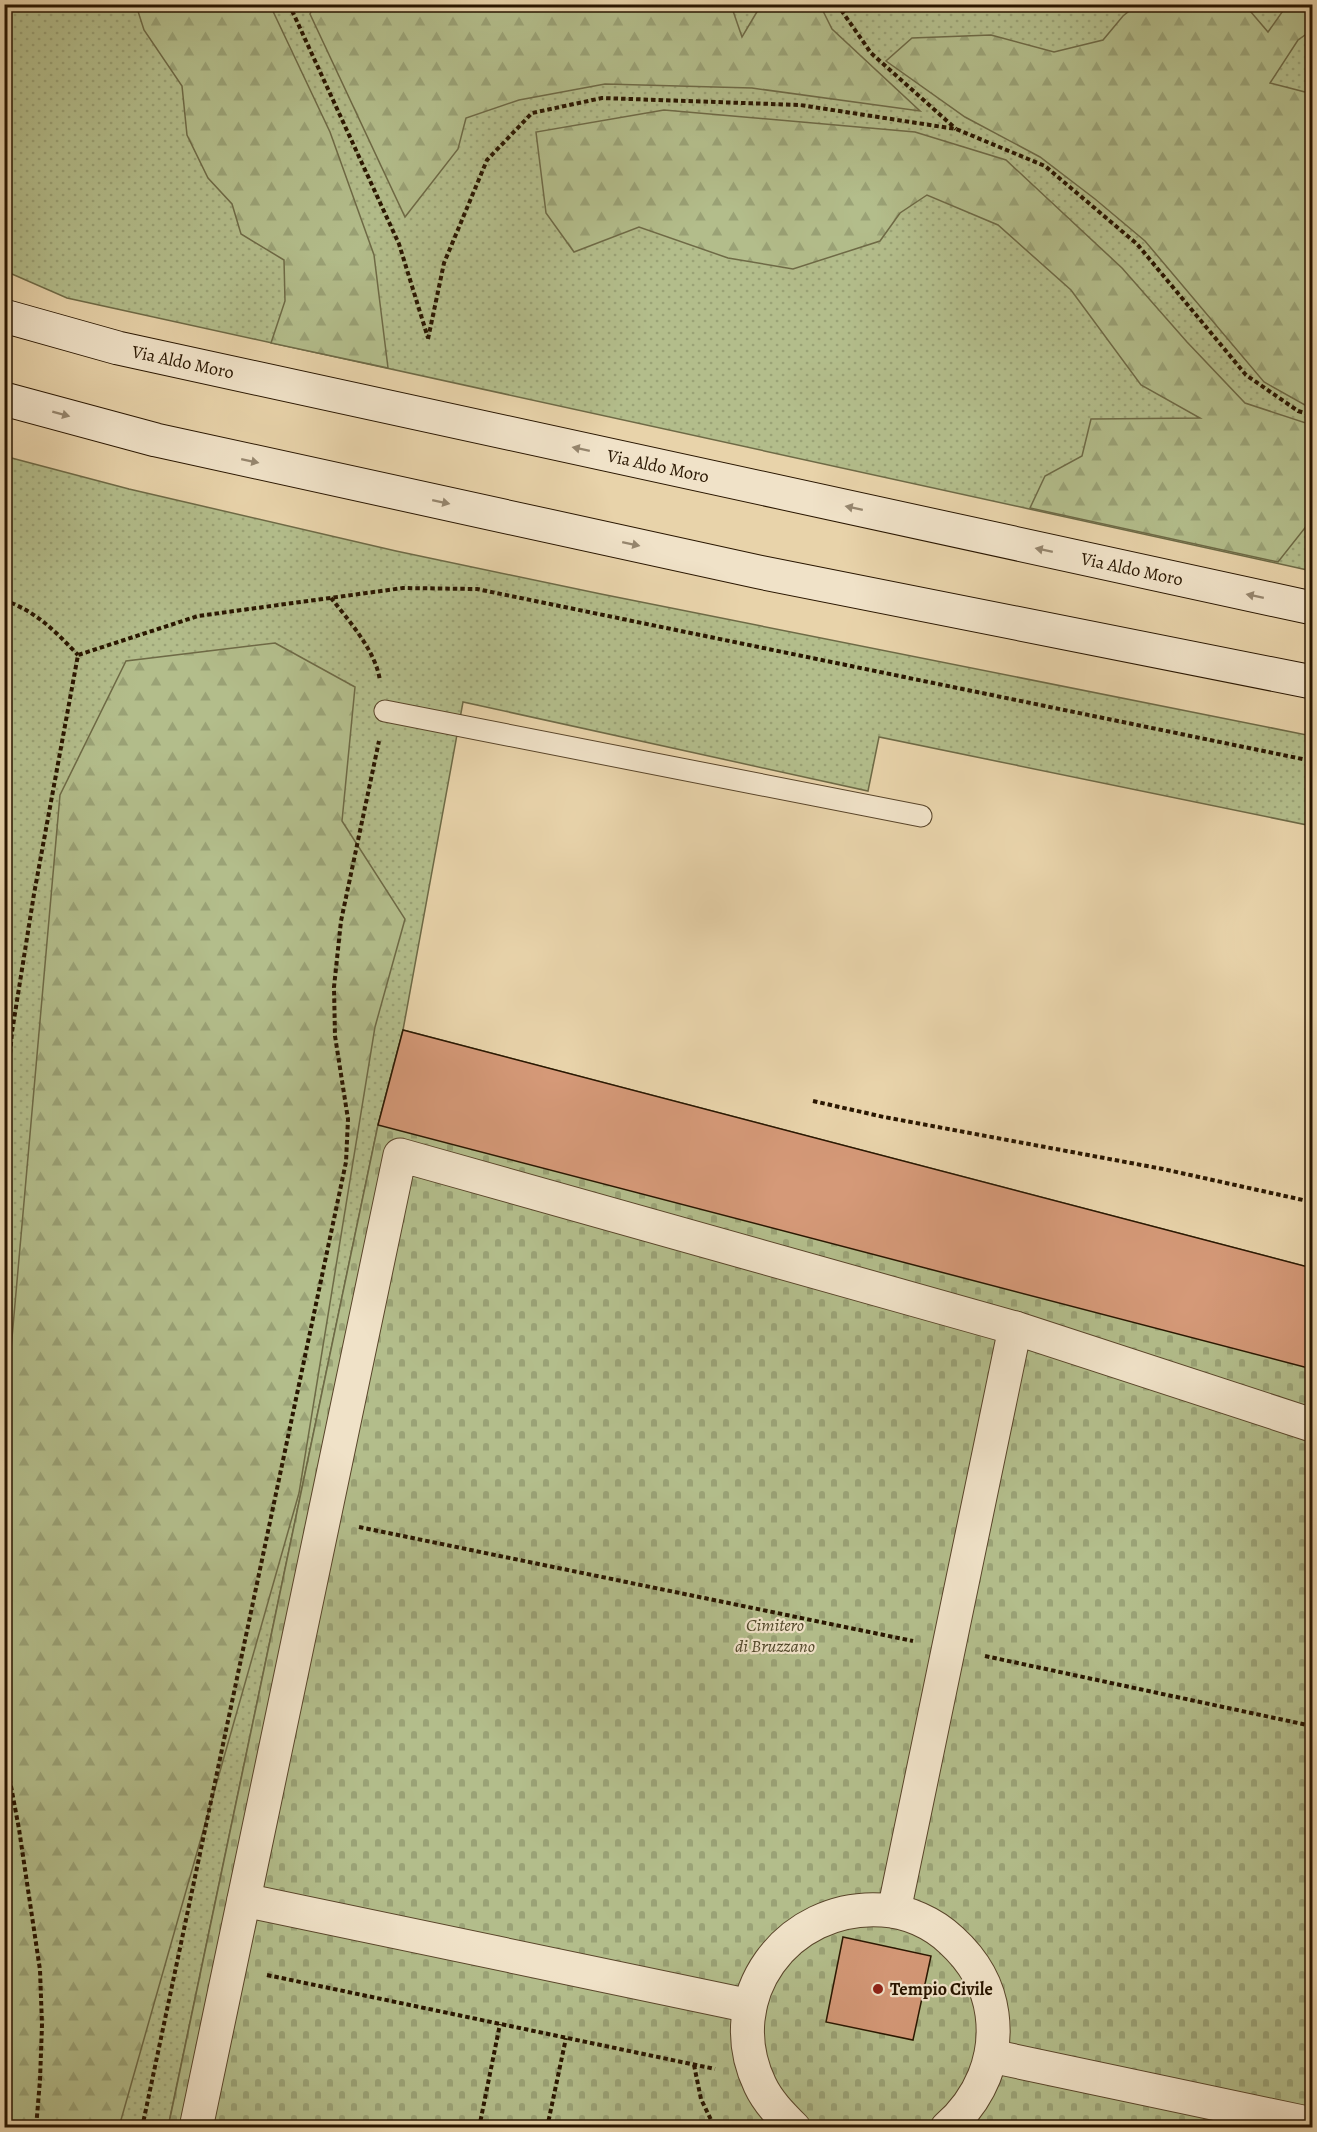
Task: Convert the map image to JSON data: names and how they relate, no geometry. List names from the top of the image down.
{
  "streets": {
    "street": ["Via Aldo Moro"]
  },
  "parks": ["Cimitero di Bruzzano"],
  "places": ["Tempio Civile"]
}
